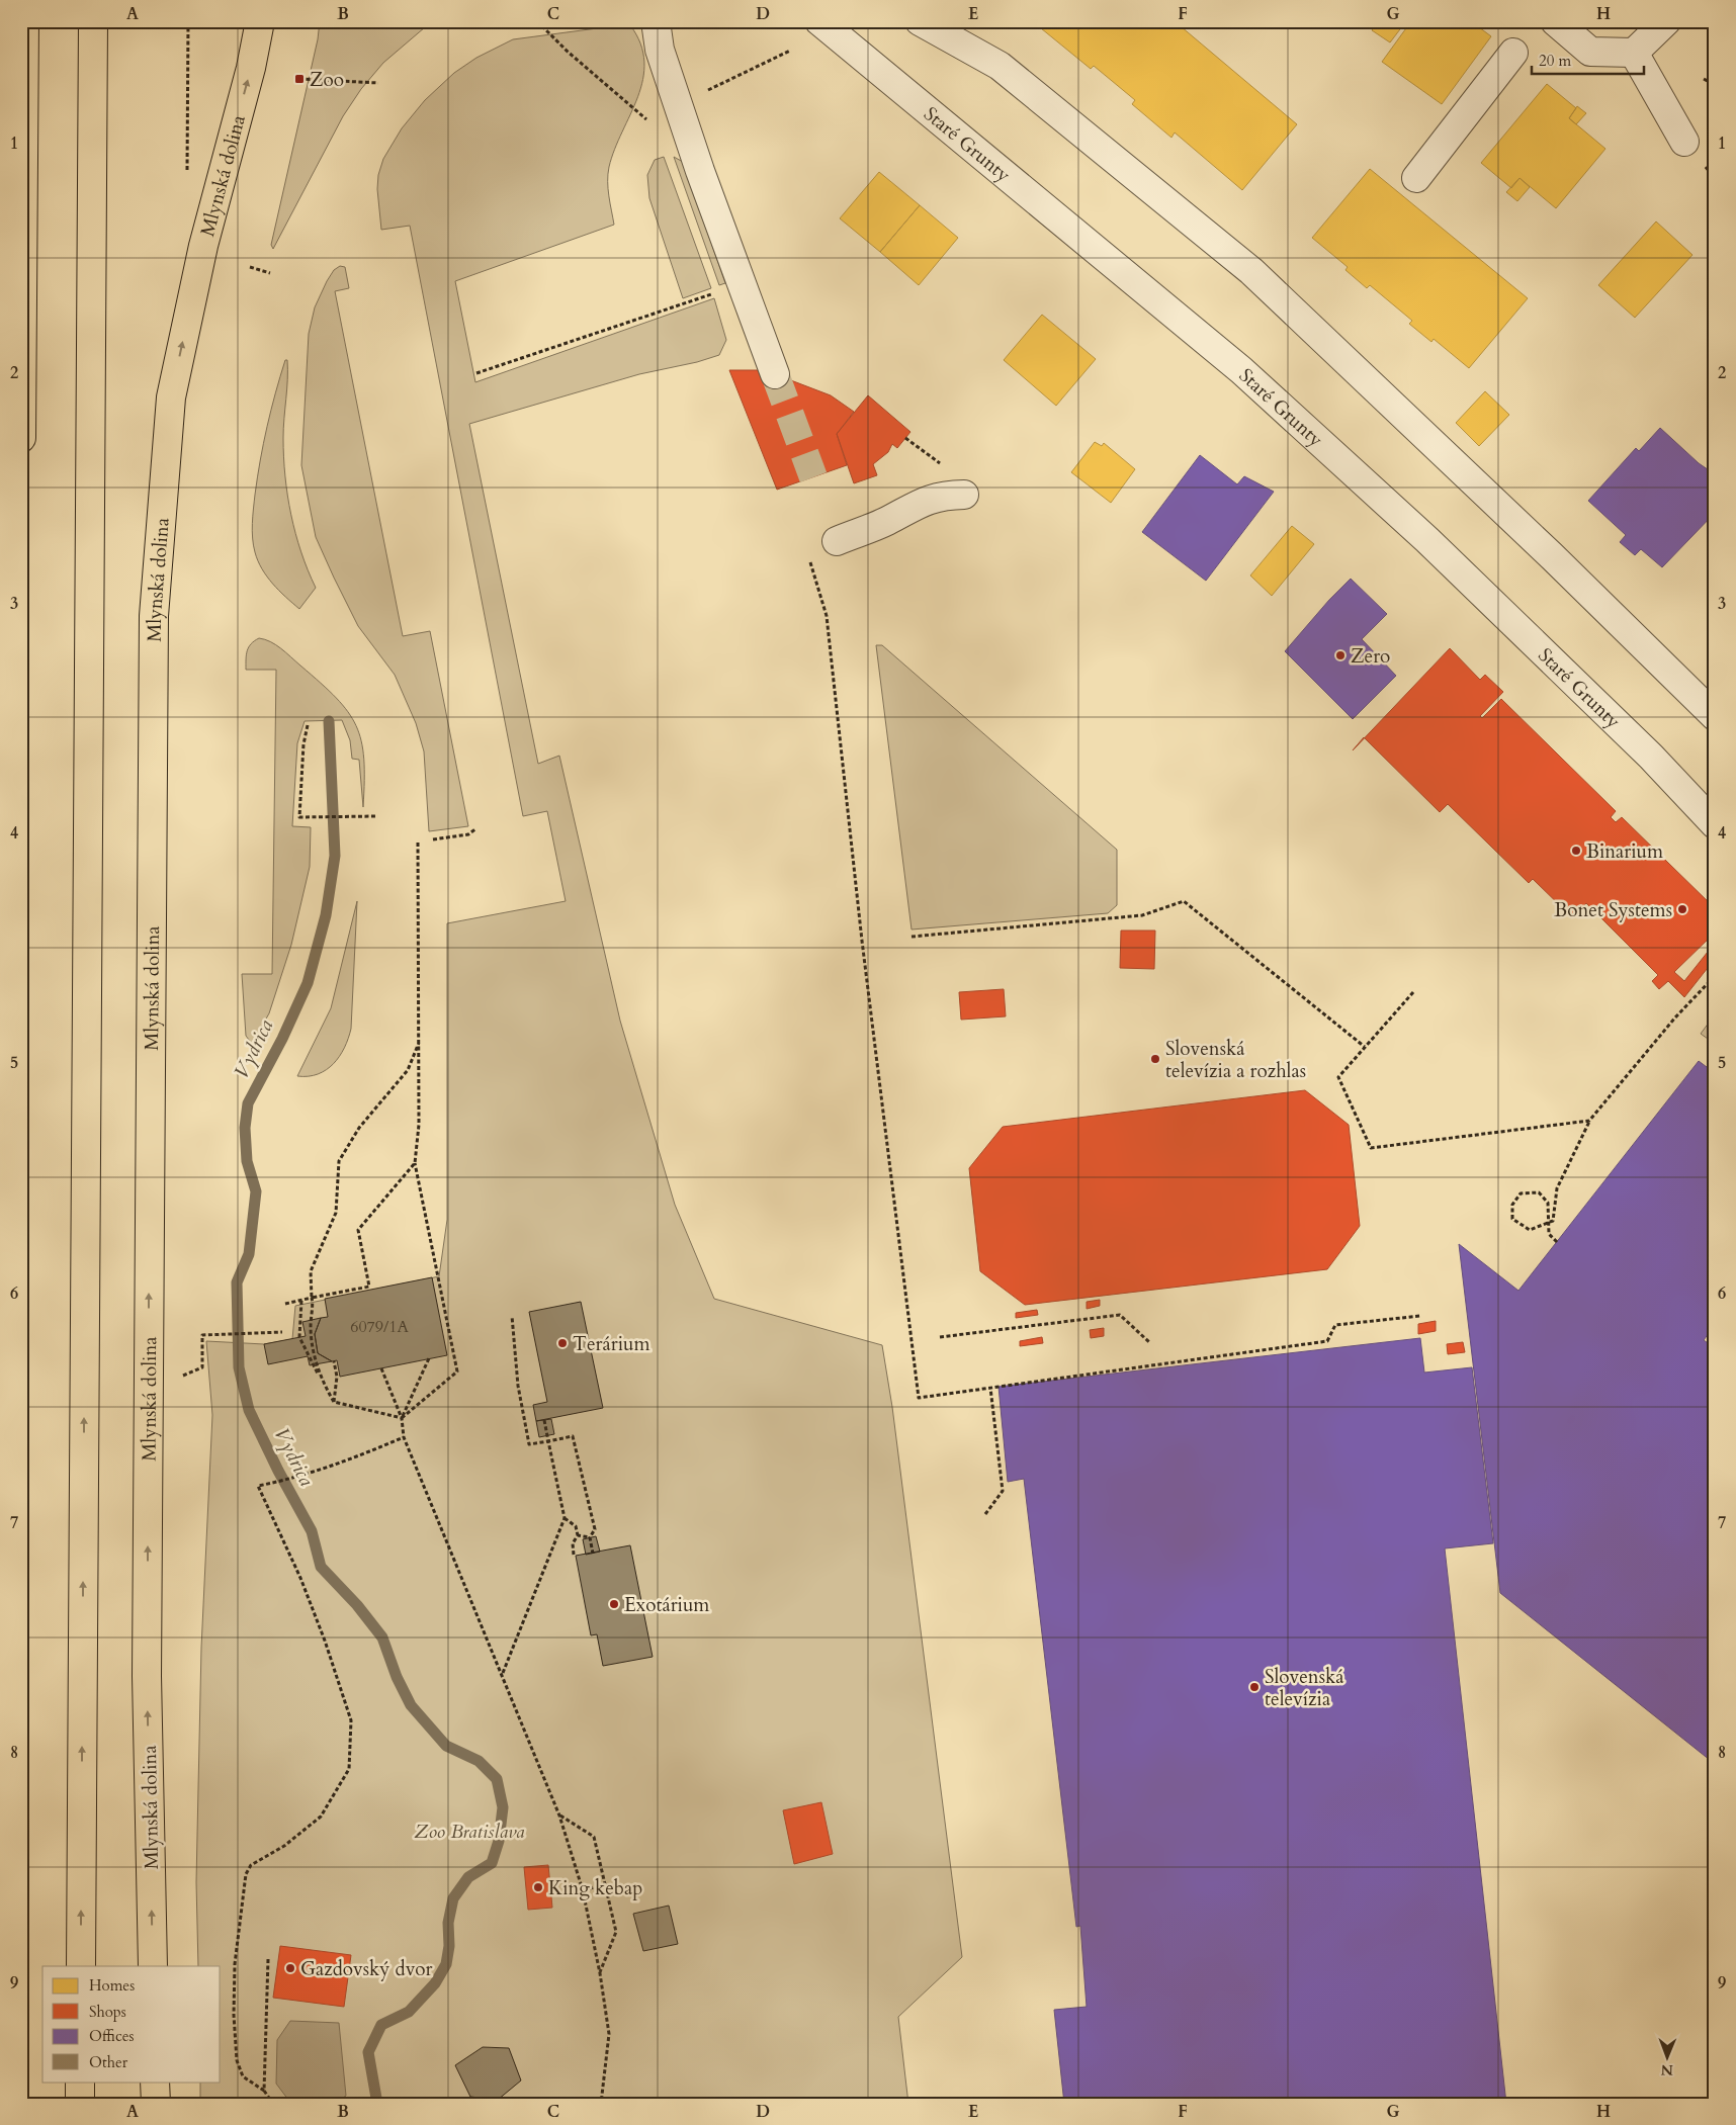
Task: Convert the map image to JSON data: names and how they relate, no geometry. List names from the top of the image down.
{
  "streets": {
    "main road": ["Mlynská dolina"],
    "street": ["Staré Grunty"]
  },
  "water": ["Vydrica"],
  "parks": ["Zoo Bratislava"],
  "places": {
    "transit": ["Zoo"],
    "other": [
      "Zero",
      "Binarium",
      "Bonet Systems",
      "Slovenská televízia a rozhlas",
      "Terárium",
      "Exotárium",
      "Slovenská televízia",
      "King kebap",
      "Gazdovský dvor"
    ]
  },
  "house_numbers": ["6079/1A"],
  "legend": [
    "Homes",
    "Shops",
    "Offices",
    "Other"
  ],
  "scale_bar": "20 m",
  "north": "bottom",
  "grid": {
    "columns": [
      "A",
      "B",
      "C",
      "D",
      "E",
      "F",
      "G",
      "H"
    ],
    "rows": [
      "1",
      "2",
      "3",
      "4",
      "5",
      "6",
      "7",
      "8",
      "9"
    ]
  }
}
